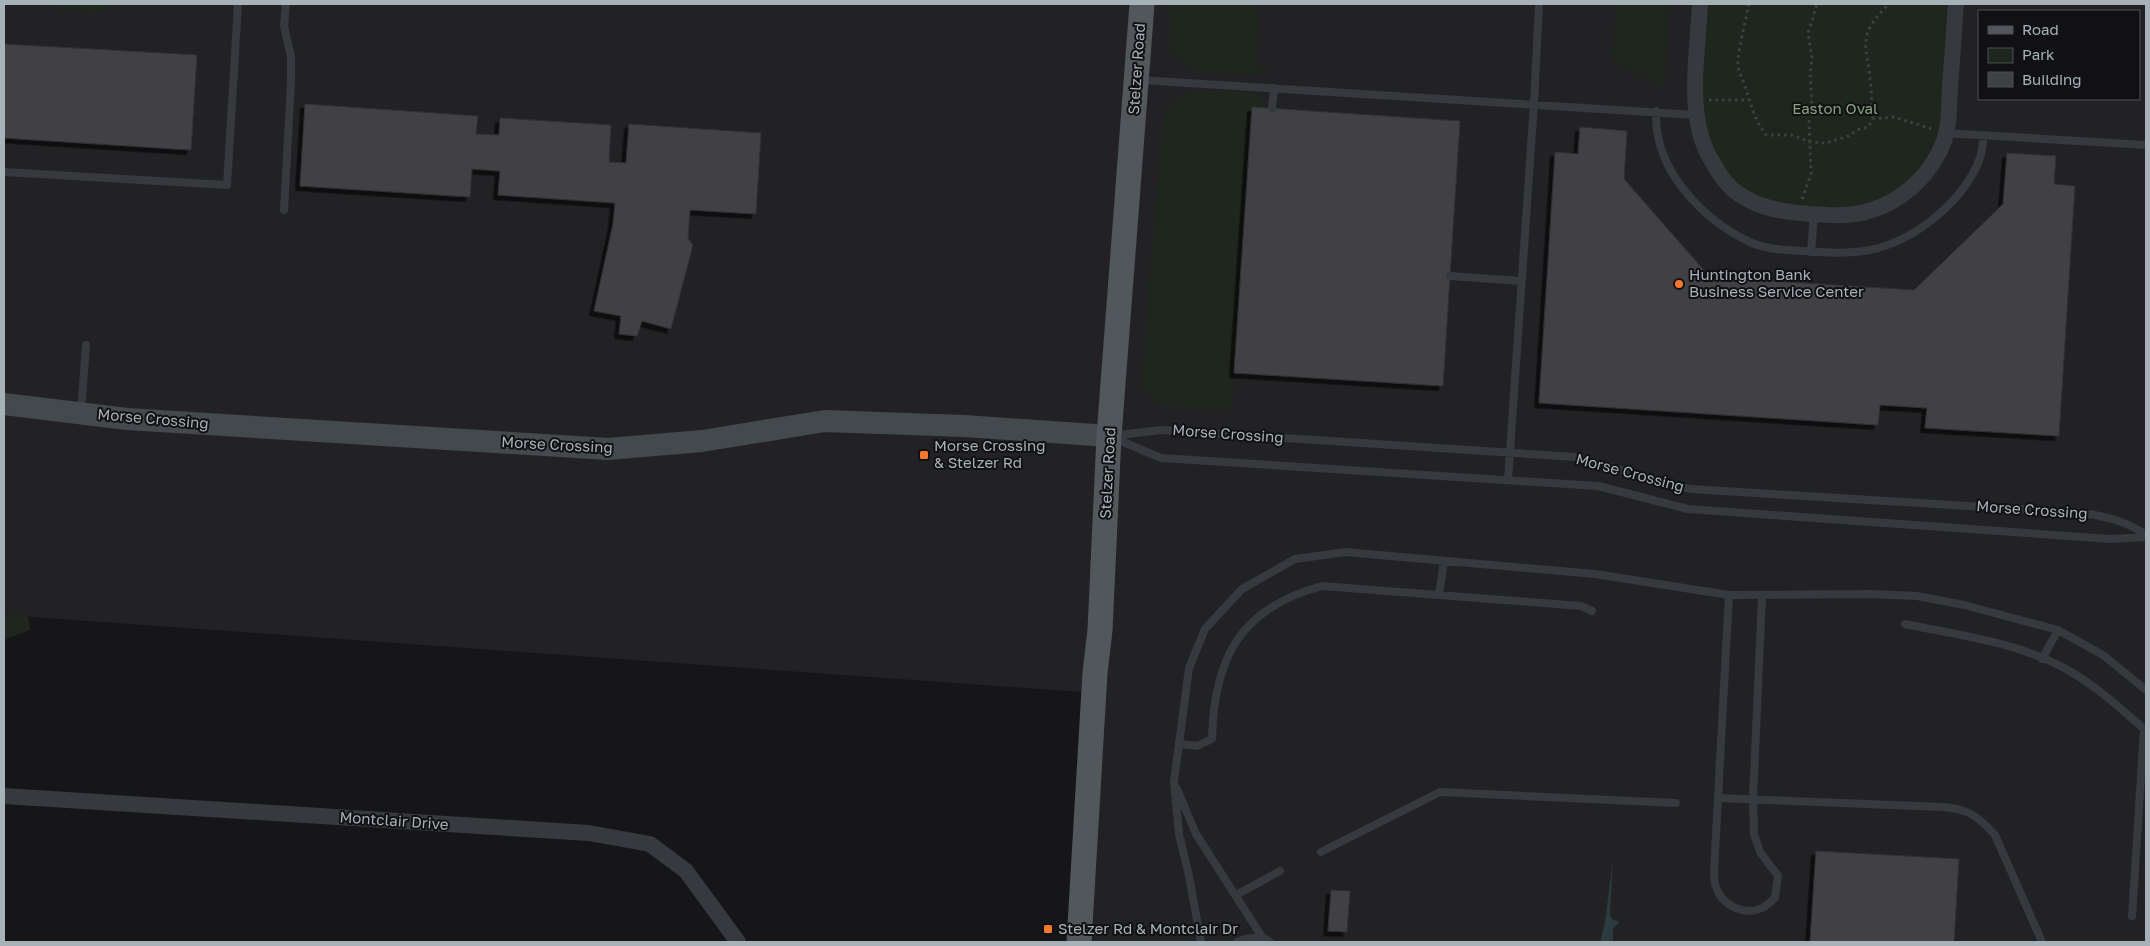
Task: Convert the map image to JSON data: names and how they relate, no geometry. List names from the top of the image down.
{
  "streets": {
    "main road": ["Stelzer Road", "Morse Crossing"],
    "street": ["Montclair Drive"]
  },
  "crossings": [
    ["Stelzer Road", "Morse Crossing"]
  ],
  "parks": ["Easton Oval"],
  "places": {
    "other": ["Huntington Bank Business Service Center"],
    "transit": ["Morse Crossing & Stelzer Rd", "Stelzer Rd & Montclair Dr"]
  },
  "legend": ["Road", "Park", "Building"]
}
